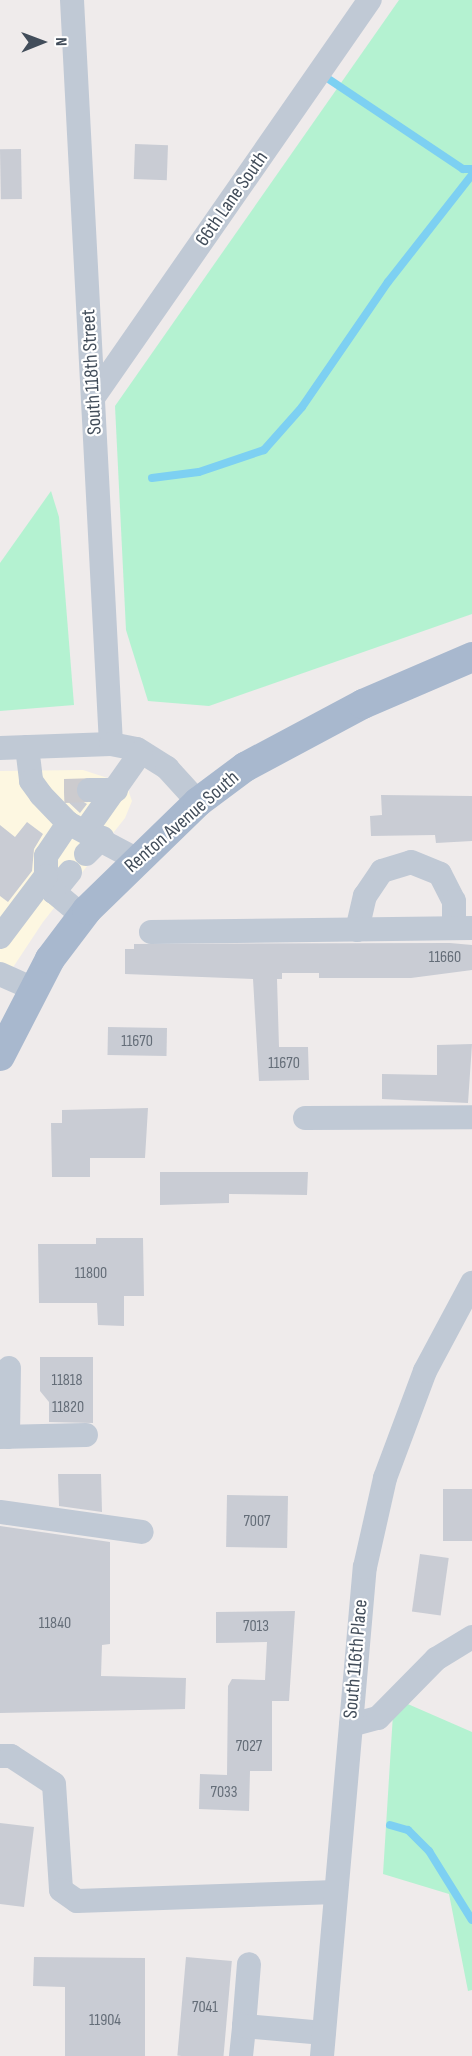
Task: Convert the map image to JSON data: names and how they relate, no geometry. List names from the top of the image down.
{
  "streets": {
    "main road": ["Renton Avenue South"],
    "street": ["66th Lane South", "South 118th Street", "South 116th Place"]
  },
  "crossings": [
    ["66th Lane South", "South 118th Street"]
  ],
  "house_numbers": [
    "11660",
    "11670",
    "11670",
    "11800",
    "11818",
    "11820",
    "7007",
    "11840",
    "7013",
    "7027",
    "7033",
    "7041",
    "11904"
  ],
  "north": "right"
}
